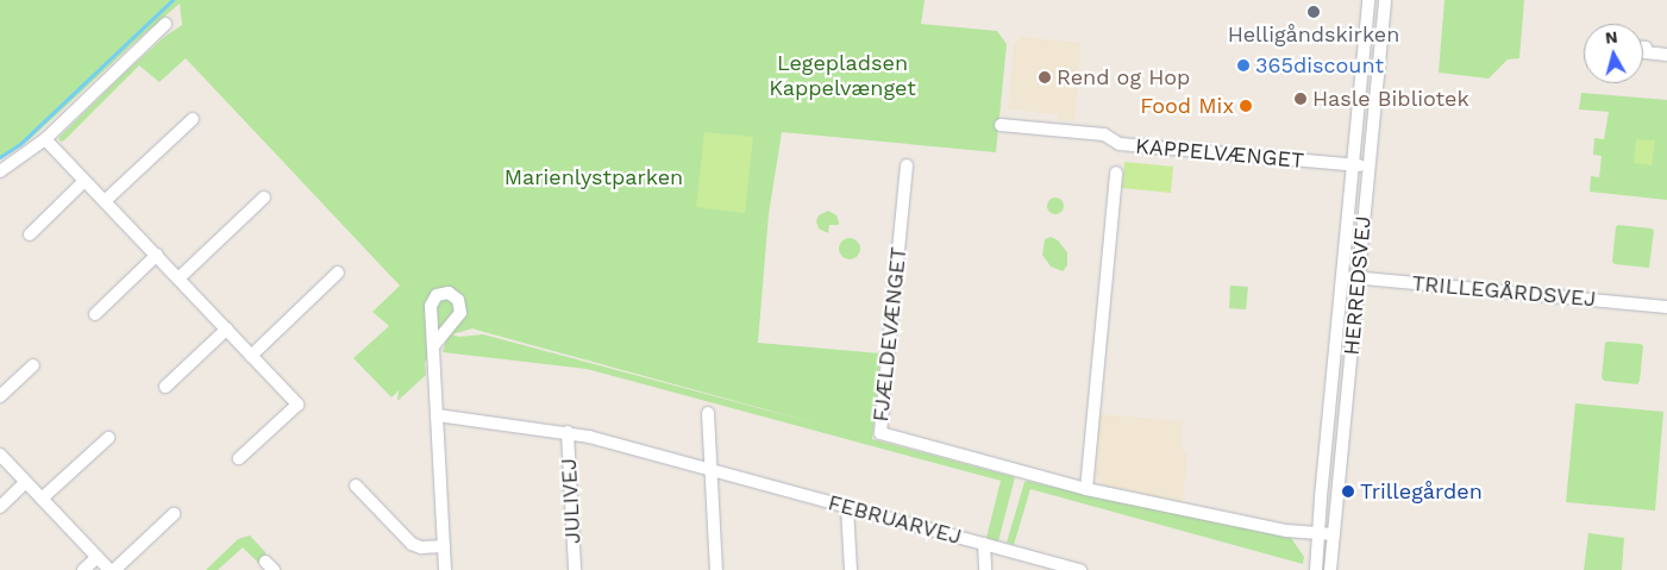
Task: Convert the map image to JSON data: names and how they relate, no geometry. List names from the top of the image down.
{
  "streets": {
    "street": [
      "KAPPELVÆNGET",
      "HERREDSVEJ",
      "TRILLEGÅRDSVEJ",
      "FJÆLDEVÆNGET",
      "JULIVEJ",
      "FEBRUARVEJ"
    ]
  },
  "crossings": [
    ["KAPPELVÆNGET", "HERREDSVEJ"],
    ["HERREDSVEJ", "TRILLEGÅRDSVEJ"],
    ["HERREDSVEJ", "FJÆLDEVÆNGET"],
    ["JULIVEJ", "FEBRUARVEJ"]
  ],
  "parks": ["Legepladsen Kappelvænget", "Marienlystparken"],
  "places": [
    "Helligåndskirken",
    "365discount",
    "Rend og Hop",
    "Hasle Bibliotek",
    "Food Mix",
    "Trillegården"
  ],
  "north": "top"
}
